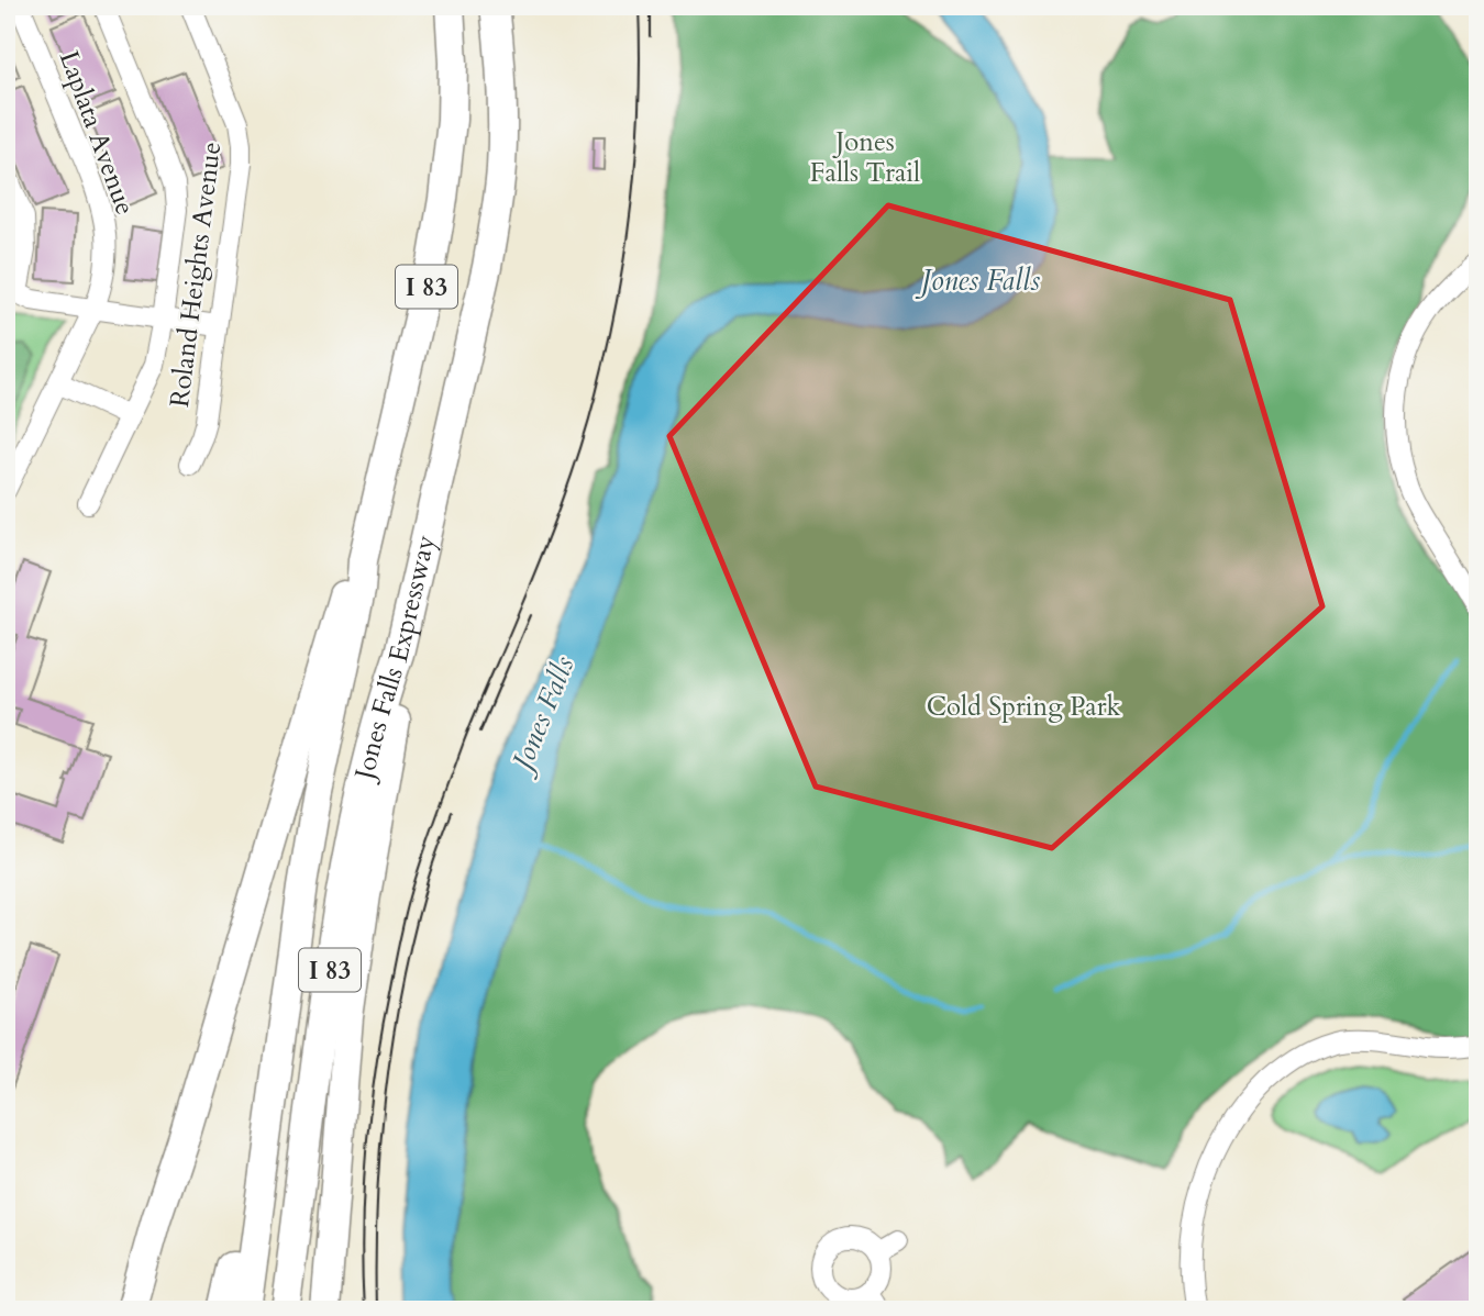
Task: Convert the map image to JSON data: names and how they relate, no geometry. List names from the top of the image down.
{
  "streets": {
    "highway": ["I 83", "Jones Falls Expressway"],
    "street": ["Laplata Avenue", "Roland Heights Avenue"]
  },
  "water": ["Jones Falls"],
  "parks": ["Jones Falls Trail", "Cold Spring Park"]
}
